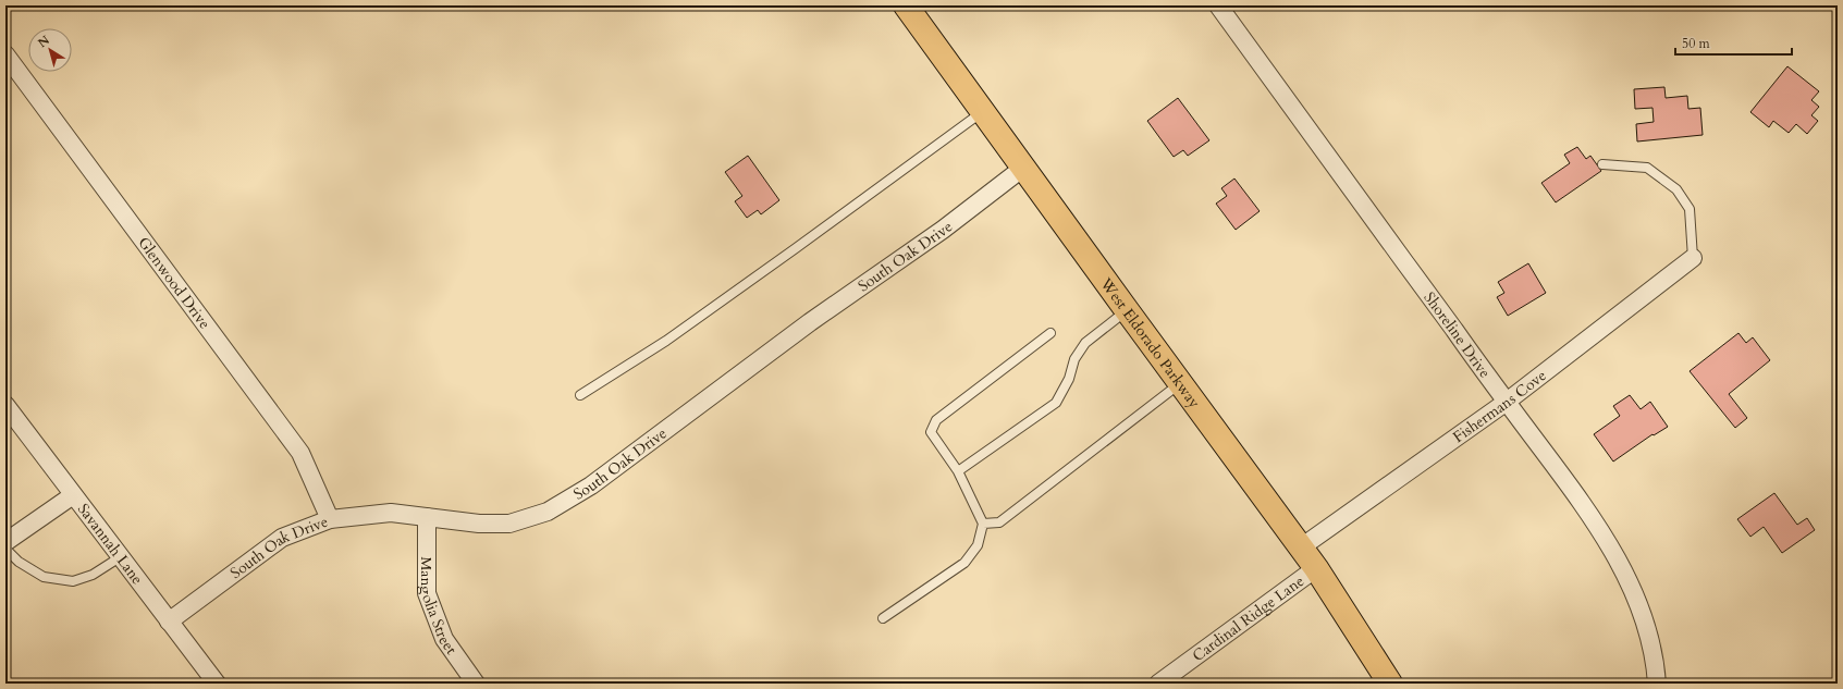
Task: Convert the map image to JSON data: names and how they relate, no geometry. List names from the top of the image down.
{
  "streets": {
    "main road": ["West Eldorado Parkway"],
    "street": [
      "South Oak Drive",
      "Glenwood Drive",
      "Shoreline Drive",
      "Fishermans Cove",
      "Savannah Lane",
      "Mangolia Street",
      "Cardinal Ridge Lane"
    ]
  },
  "crossings": [
    ["South Oak Drive", "Glenwood Drive"],
    ["South Oak Drive", "West Eldorado Parkway"],
    ["South Oak Drive", "Savannah Lane"],
    ["South Oak Drive", "Mangolia Street"],
    ["Shoreline Drive", "Fishermans Cove"],
    ["West Eldorado Parkway", "Fishermans Cove"],
    ["West Eldorado Parkway", "Cardinal Ridge Lane"]
  ],
  "scale_bar": "50 m",
  "north": "top left"
}
